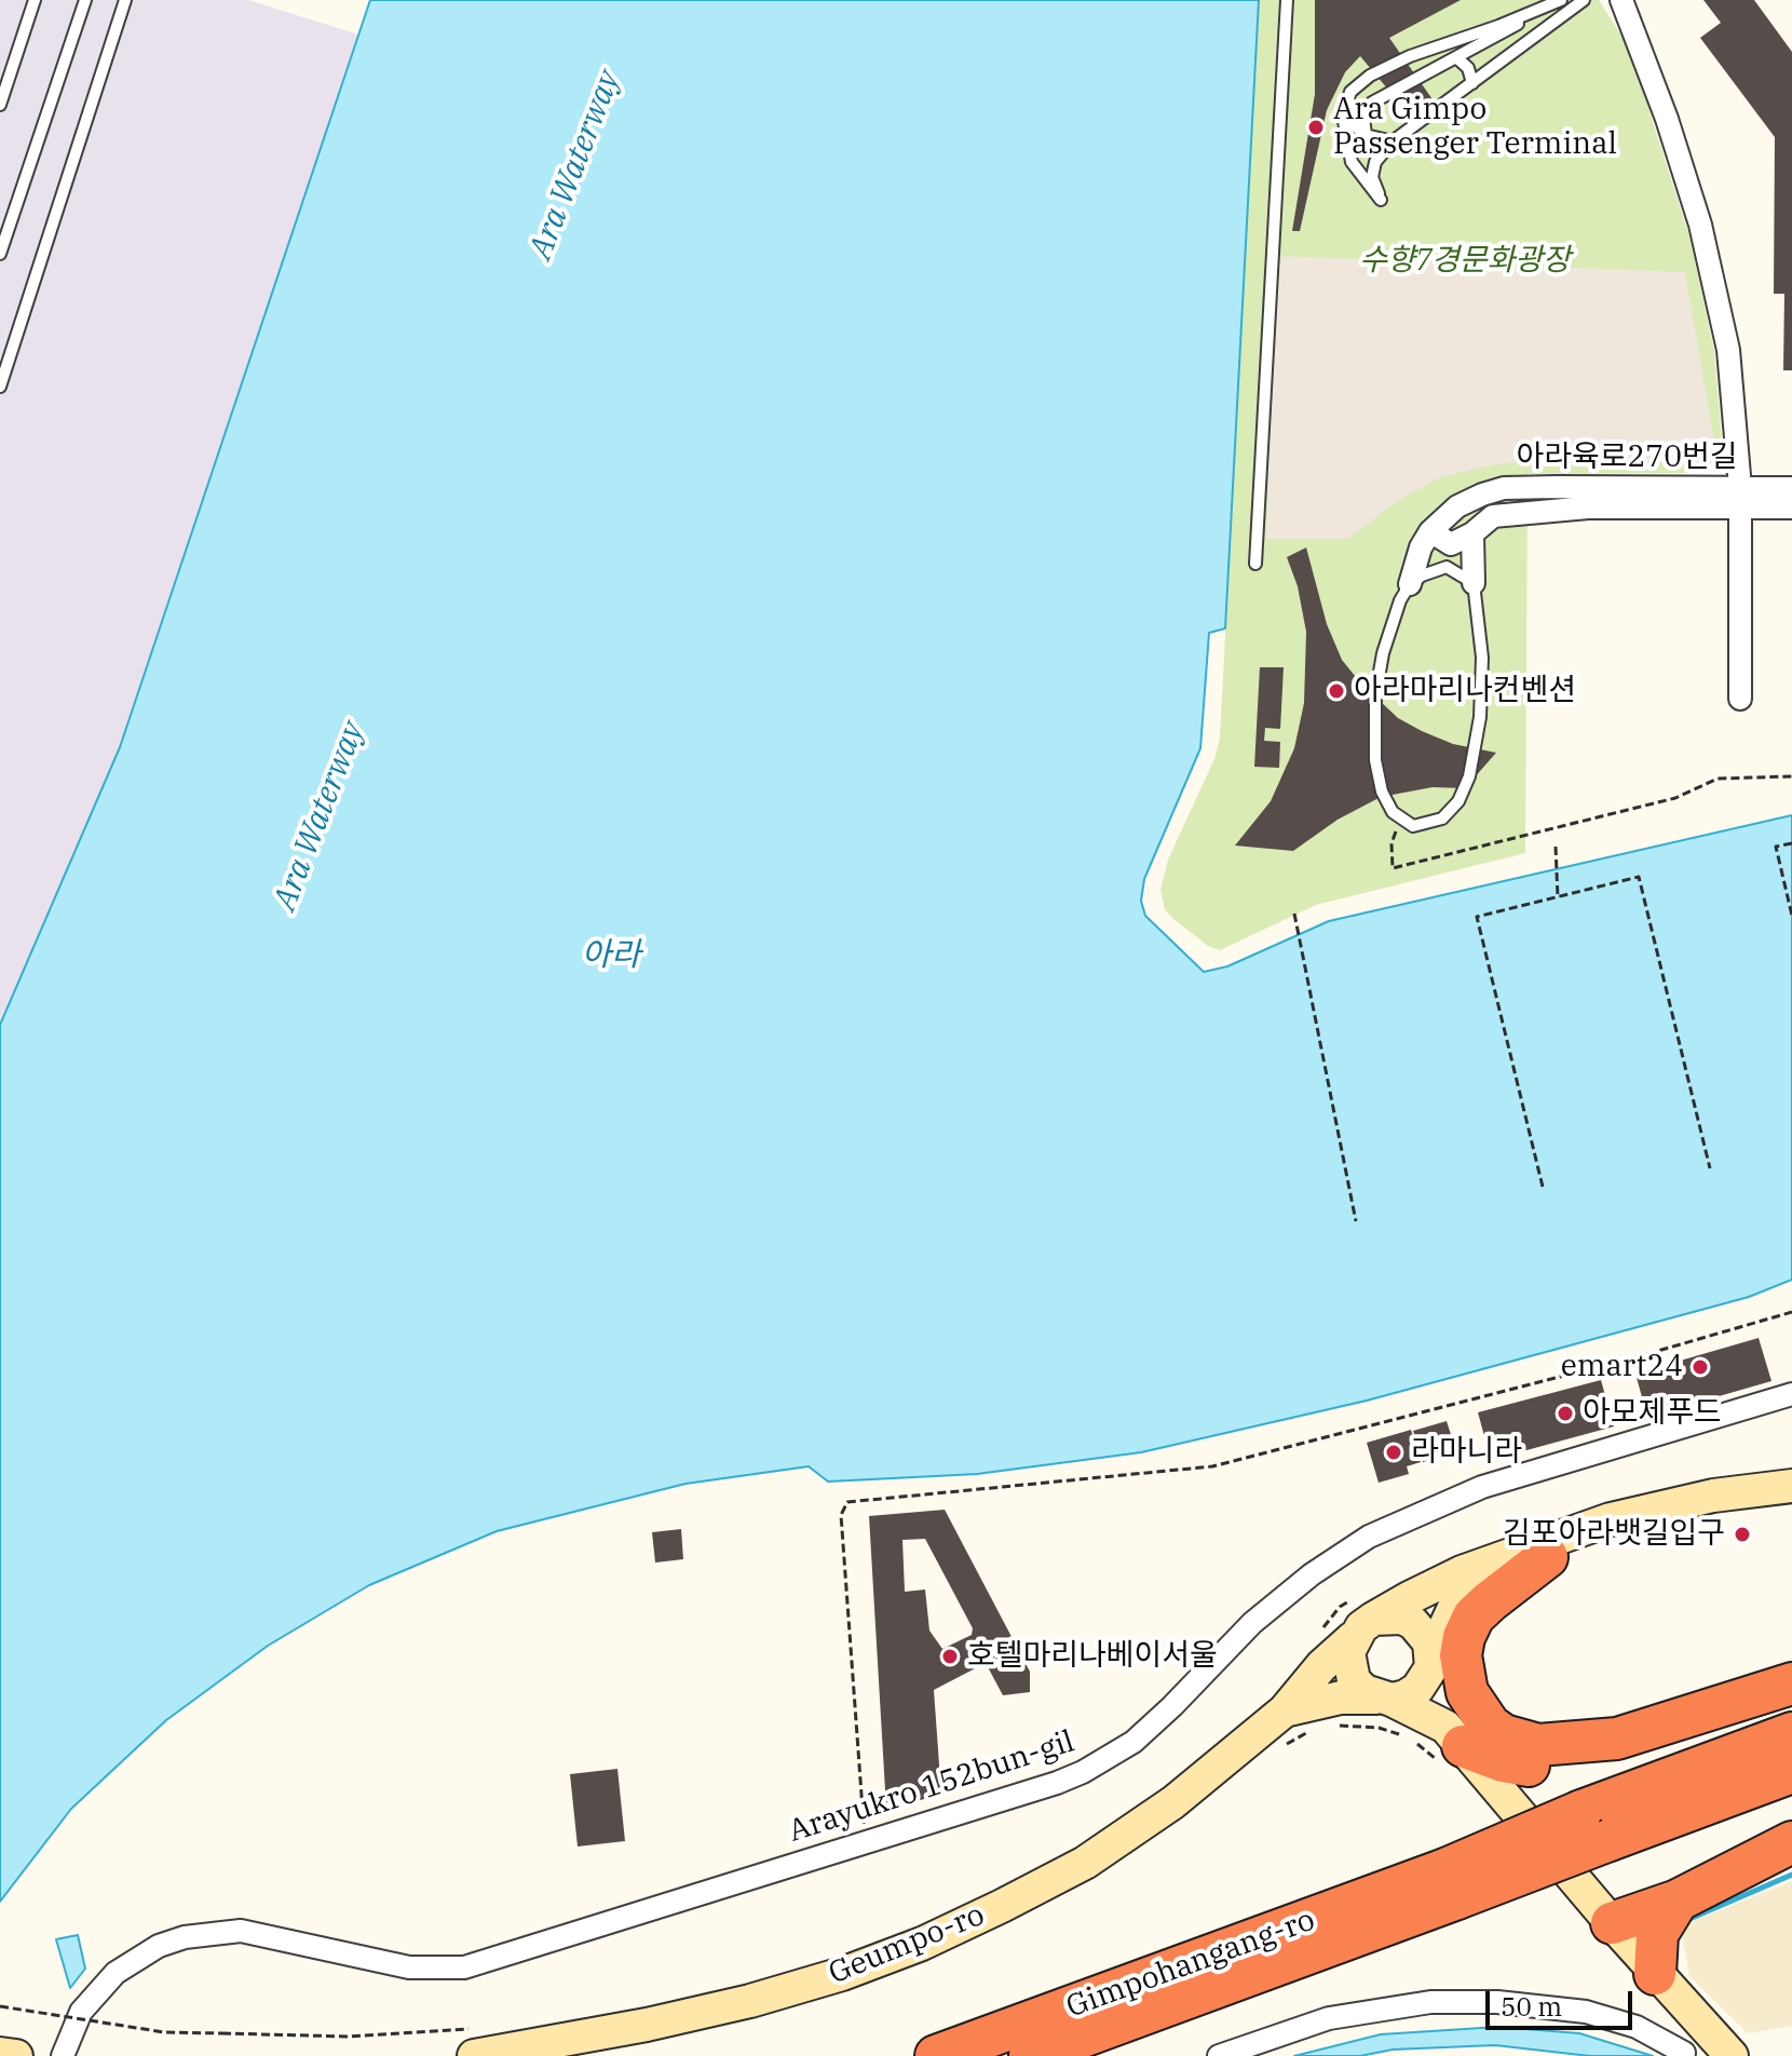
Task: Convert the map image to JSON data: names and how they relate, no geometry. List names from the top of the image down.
{
  "streets": {
    "highway": ["Gimpohangang-ro"],
    "main road": ["Geumpo-ro"],
    "street": ["아라육로270번길", "Arayukro 152bun-gil"]
  },
  "water": ["Ara Waterway", "아라"],
  "parks": ["수향7경문화광장"],
  "places": [
    "Ara Gimpo Passenger Terminal",
    "아라마리나컨벤션",
    "emart24",
    "아모제푸드",
    "라마니라",
    "김포아라뱃길입구",
    "호텔마리나베이서울"
  ],
  "scale_bar": "50 m"
}
